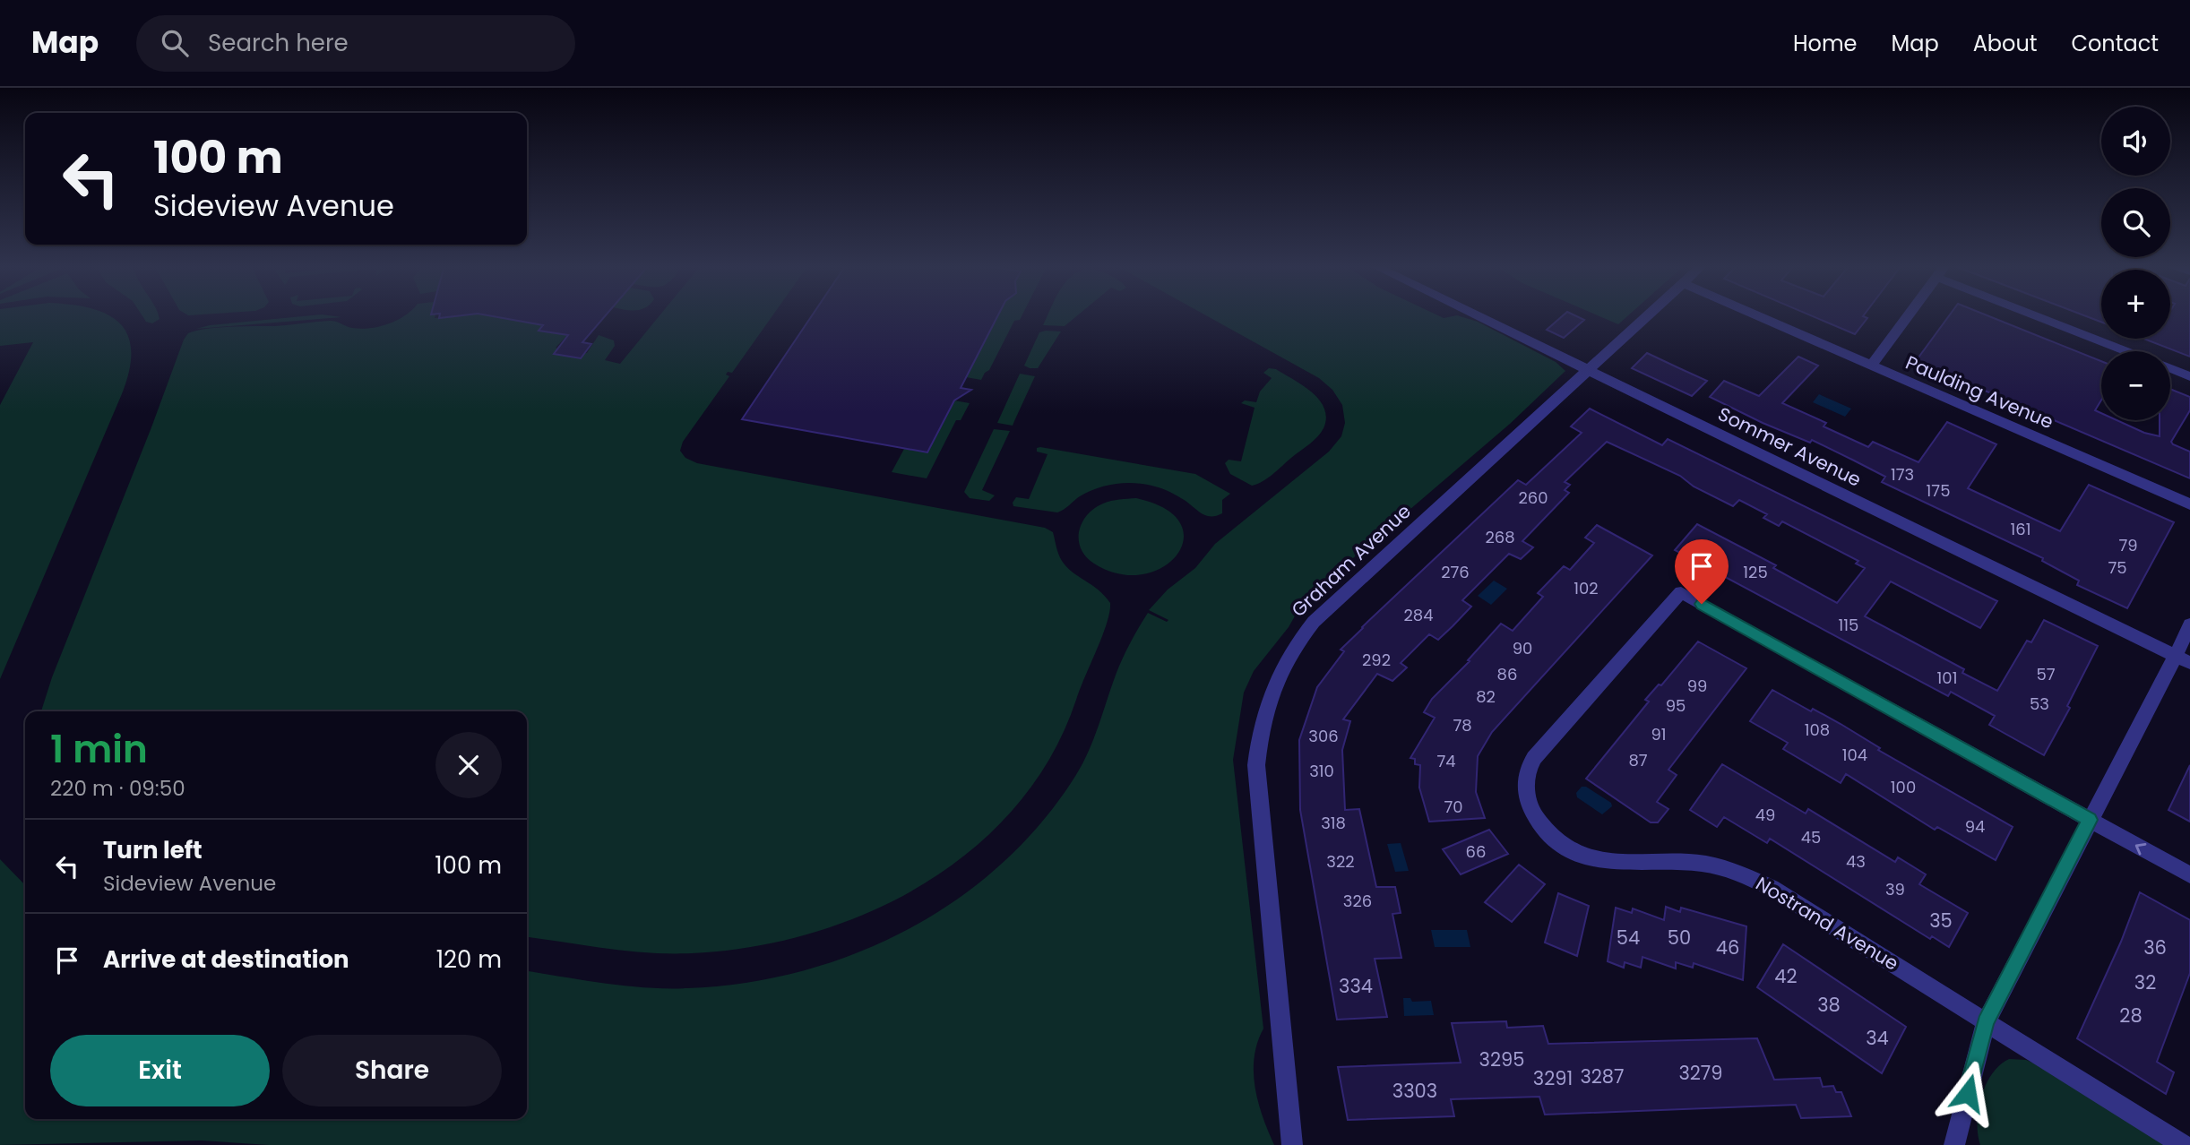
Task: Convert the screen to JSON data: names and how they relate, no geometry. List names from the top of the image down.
{
  "streets": {
    "street": [
      "Paulding Avenue",
      "Sommer Avenue",
      "Graham Avenue",
      "Nostrand Avenue"
    ]
  },
  "crossings": [
    ["Sommer Avenue", "Graham Avenue"]
  ],
  "house_numbers": [
    "173",
    "175",
    "260",
    "161",
    "268",
    "79",
    "75",
    "276",
    "125",
    "102",
    "284",
    "115",
    "90",
    "292",
    "86",
    "57",
    "101",
    "99",
    "82",
    "53",
    "95",
    "78",
    "108",
    "91",
    "306",
    "104",
    "87",
    "74",
    "310",
    "100",
    "70",
    "49",
    "318",
    "94",
    "45",
    "66",
    "322",
    "43",
    "39",
    "326",
    "35",
    "54",
    "50",
    "46",
    "36",
    "42",
    "32",
    "334",
    "38",
    "28",
    "34",
    "3295",
    "3279",
    "3287",
    "3291",
    "3303"
  ],
  "page": {
    "header": "Map",
    "search": "Search here",
    "nav": [
      "Home",
      "Map",
      "About",
      "Contact"
    ],
    "map_buttons": ["+", "−"],
    "turn": ["100 m", "Sideview Avenue"],
    "heading": ["1 min", "220 m · 09:50"],
    "list": [
      {
        "name": "Turn left",
        "note": "Sideview Avenue",
        "value": "100 m"
      },
      {
        "name": "Arrive at destination",
        "value": "120 m"
      }
    ],
    "buttons": ["Exit", "Share"]
  }
}
